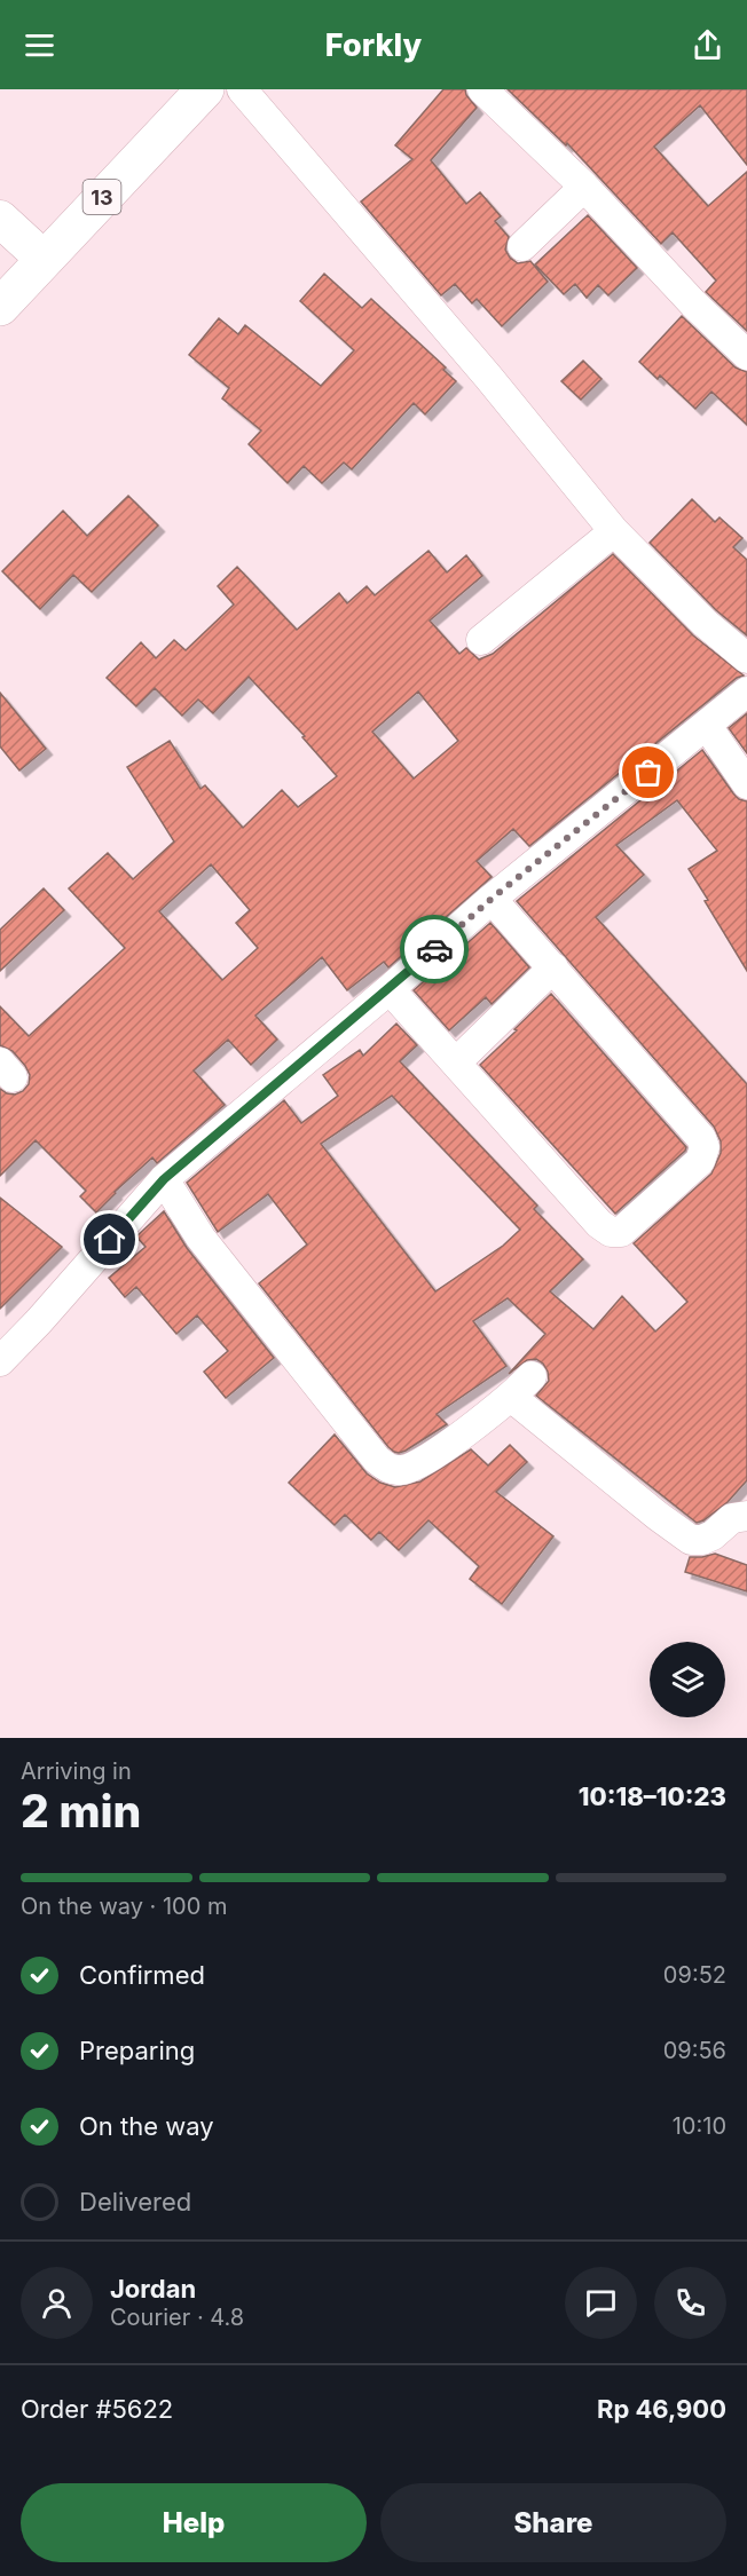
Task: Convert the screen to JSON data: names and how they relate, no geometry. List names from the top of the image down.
{
  "streets": {
    "highway": ["13"]
  },
  "page": {
    "header": "Forkly",
    "heading": ["2 min", "Arriving in", "10:18–10:23"],
    "panel": [
      "Jordan",
      "Courier · 4.8",
      "Order #5622",
      "Rp 46,900"
    ],
    "bar": "On the way · 100 m",
    "list": [
      ["Confirmed", "09:52"],
      ["Preparing", "09:56"],
      ["On the way", "10:10"],
      "Delivered"
    ],
    "buttons": ["Help", "Share"]
  }
}
